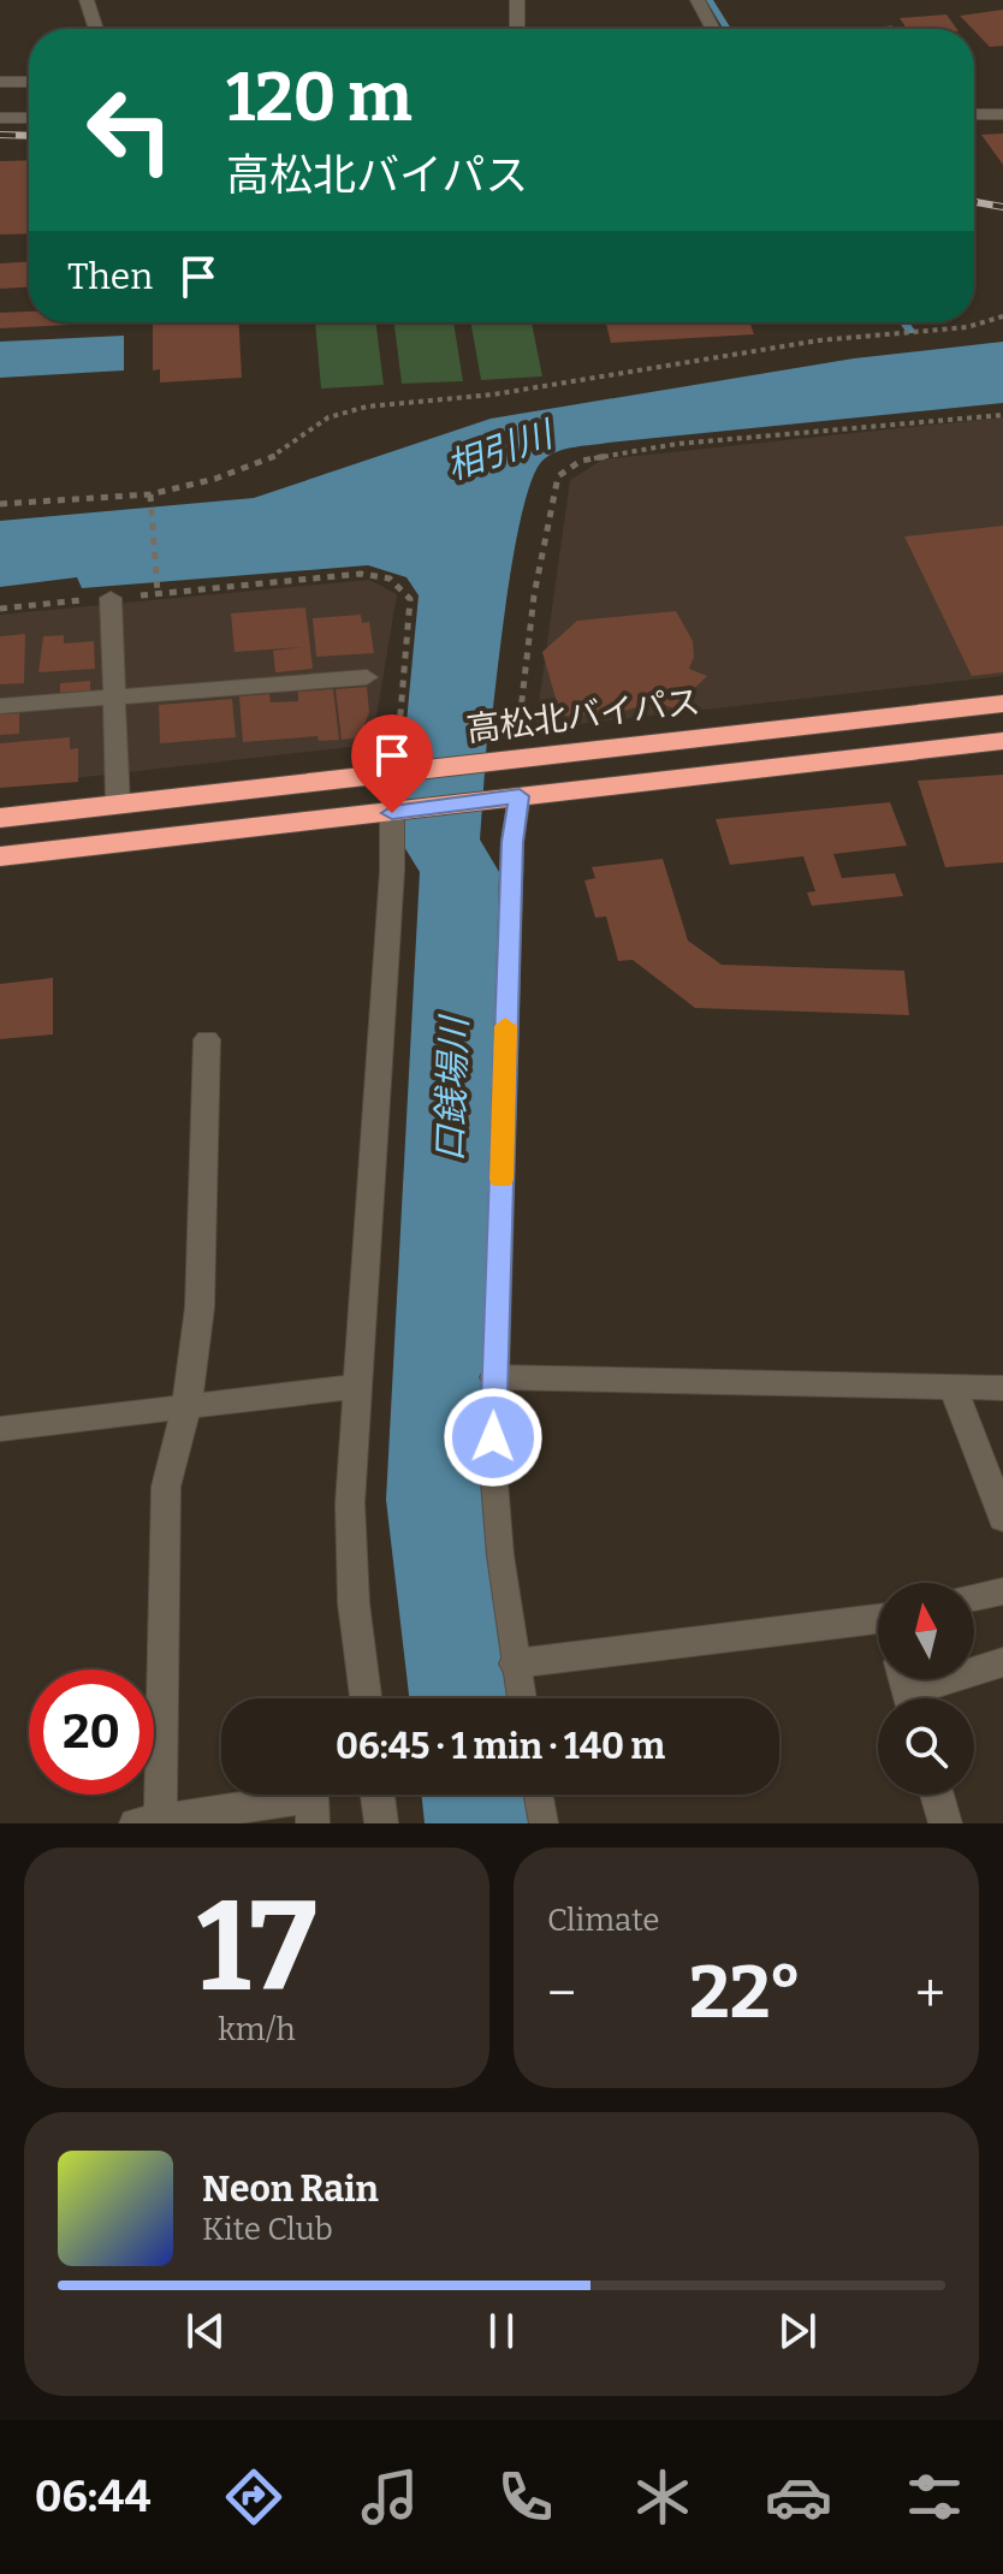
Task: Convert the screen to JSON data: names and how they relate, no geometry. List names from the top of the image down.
{
  "streets": {
    "highway": ["高松北バイパス"]
  },
  "water": ["相引川", "口銭場川"],
  "north": "top",
  "page": {
    "turn": ["120 m", "高松北バイパス"],
    "then": "Then",
    "limit": "20",
    "trip": "06:45 · 1 min · 140 m",
    "tile": [
      ["17", "km/h"],
      "Climate"
    ],
    "heat": ["−", "22°", "+"],
    "song": ["Neon Rain", "Kite Club"],
    "tabs": "06:44"
  }
}
